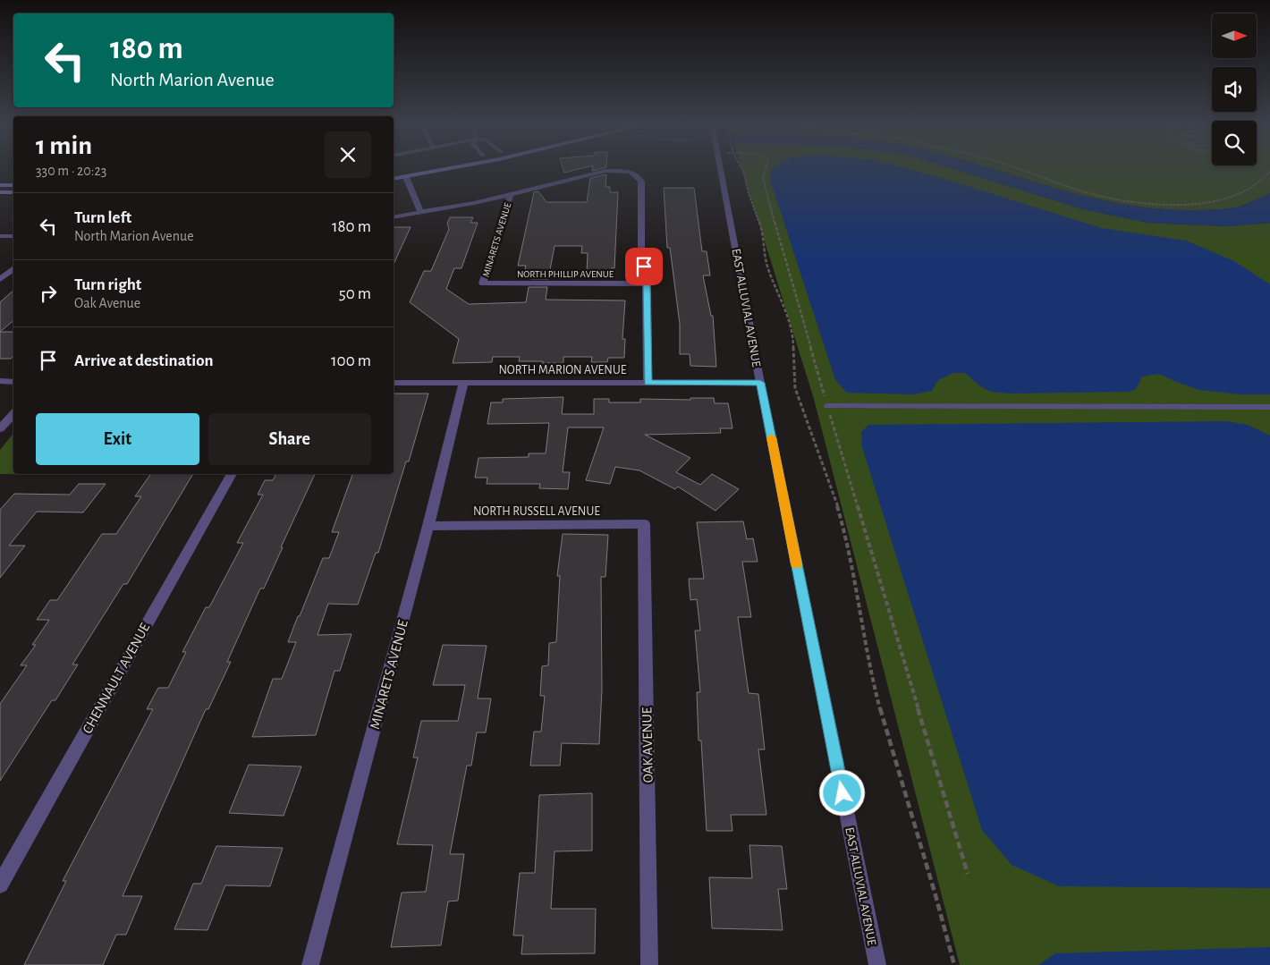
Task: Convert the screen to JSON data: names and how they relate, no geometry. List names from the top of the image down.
{
  "streets": {
    "street": [
      "MINARETS AVENUE",
      "NORTH PHILLIP AVENUE",
      "EAST ALLUVIAL AVENUE",
      "NORTH MARION AVENUE",
      "NORTH RUSSELL AVENUE",
      "CHENNAULT AVENUE",
      "OAK AVENUE"
    ]
  },
  "crossings": [
    ["MINARETS AVENUE", "NORTH PHILLIP AVENUE"],
    ["MINARETS AVENUE", "NORTH MARION AVENUE"],
    ["MINARETS AVENUE", "NORTH RUSSELL AVENUE"],
    ["EAST ALLUVIAL AVENUE", "NORTH MARION AVENUE"],
    ["NORTH RUSSELL AVENUE", "OAK AVENUE"]
  ],
  "north": "right",
  "page": {
    "turn": ["180 m", "North Marion Avenue"],
    "heading": ["1 min", "330 m · 20:23"],
    "list": [
      {
        "name": "Turn left",
        "note": "North Marion Avenue",
        "value": "180 m"
      },
      {
        "name": "Turn right",
        "note": "Oak Avenue",
        "value": "50 m"
      },
      {
        "name": "Arrive at destination",
        "value": "100 m"
      }
    ],
    "buttons": ["Exit", "Share"]
  }
}
